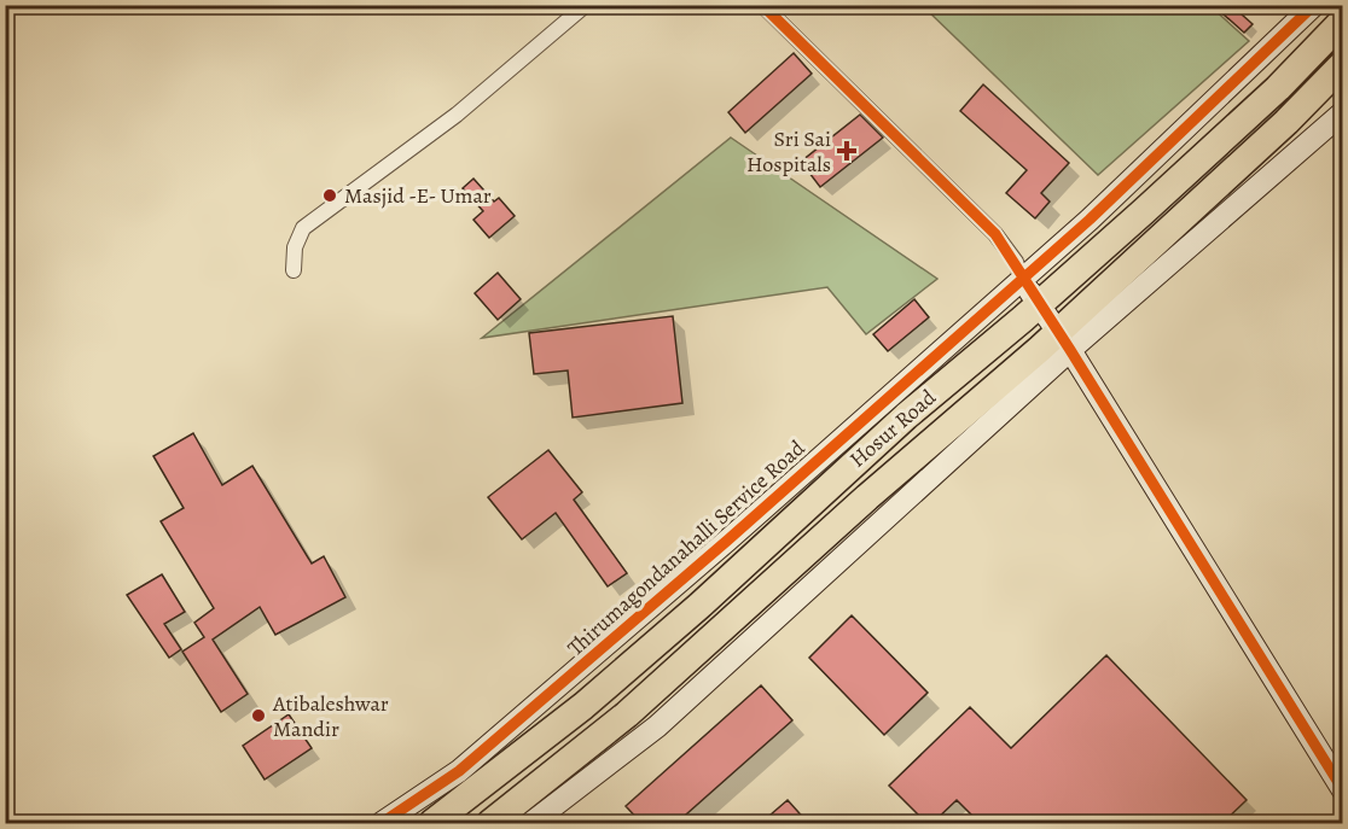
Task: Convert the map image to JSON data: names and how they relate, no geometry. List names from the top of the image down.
{
  "streets": {
    "highway": ["Hosur Road"],
    "street": ["Thirumagondanahalli Service Road"]
  },
  "places": {
    "health": ["Sri Sai Hospitals"],
    "other": ["Masjid -E- Umar", "Atibaleshwar Mandir"]
  }
}
